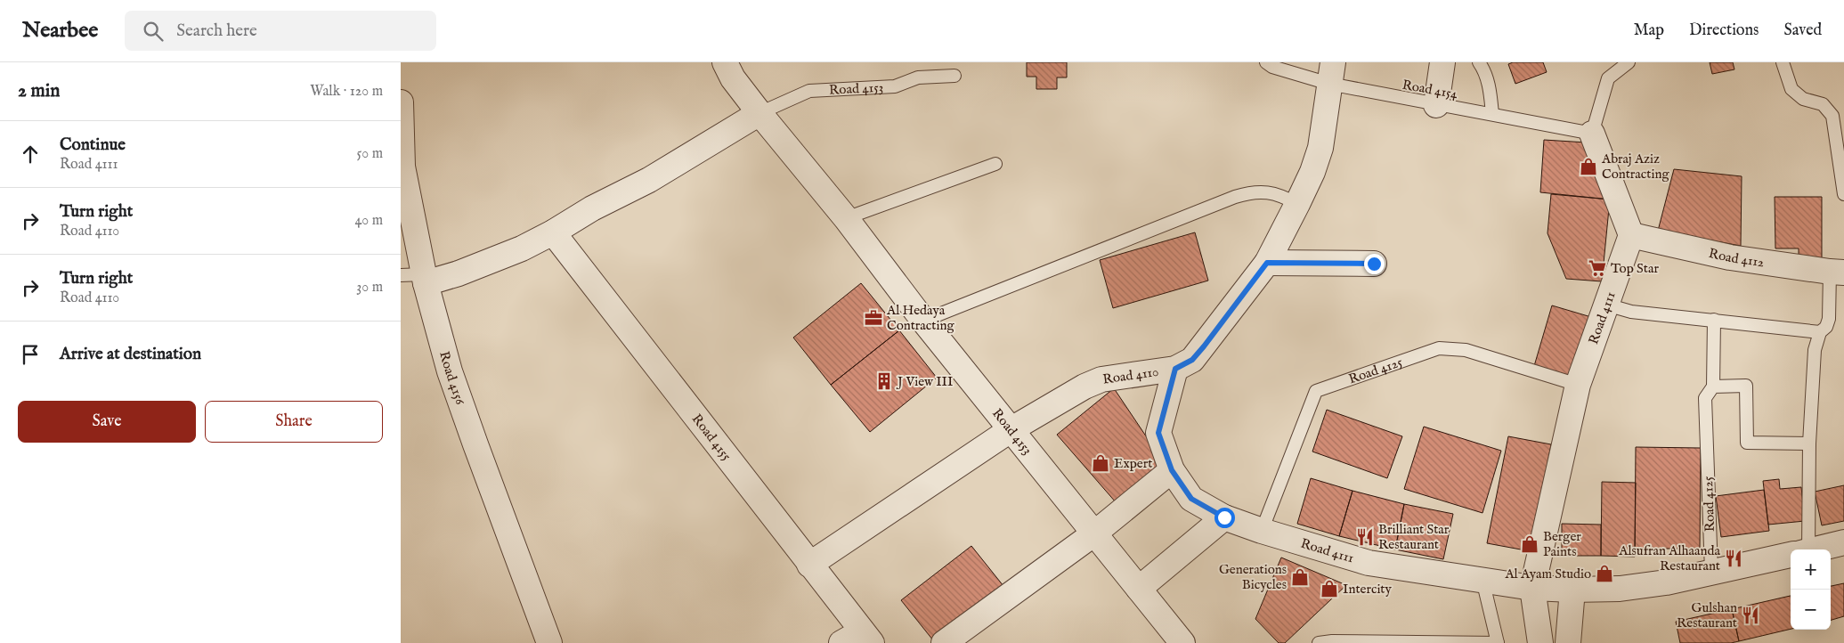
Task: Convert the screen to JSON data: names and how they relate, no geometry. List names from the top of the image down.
{
  "streets": {
    "street": [
      "Road 4153",
      "Road 4112",
      "Road 4111",
      "Road 4110",
      "Road 4156",
      "Road 4155"
    ],
    "lane": ["Road 4154", "Road 4125"]
  },
  "crossings": [
    ["Road 4153", "Road 4110"],
    ["Road 4154", "Road 4110"],
    ["Road 4112", "Road 4111"],
    ["Road 4111", "Road 4125"],
    ["Road 4111", "Road 4110"],
    ["Road 4110", "Road 4155"]
  ],
  "places": {
    "shop": [
      "Abraj Aziz Contracting",
      "Expert",
      "Berger Paints",
      "Al Ayam Studio",
      "Generations Bicycles",
      "Intercity"
    ],
    "supermarket": ["Top Star"],
    "office": ["Al Hedaya Contracting"],
    "building": ["J View III"],
    "restaurant": ["Brilliant Star Restaurant", "Alsufran Alhaanda Restaurant", "Gulshan Restaurant"]
  },
  "page": {
    "header": "Nearbee",
    "search": "Search here",
    "nav": ["Map", "Directions", "Saved"],
    "heading": ["2 min", "Walk · 120 m"],
    "list": [
      ["Continue", "Road 4111", "50 m"],
      ["Turn right", "Road 4110", "40 m"],
      ["Turn right", "Road 4110", "30 m"],
      "Arrive at destination"
    ],
    "buttons": ["Save", "Share"],
    "map_buttons": ["+", "−"]
  }
}
